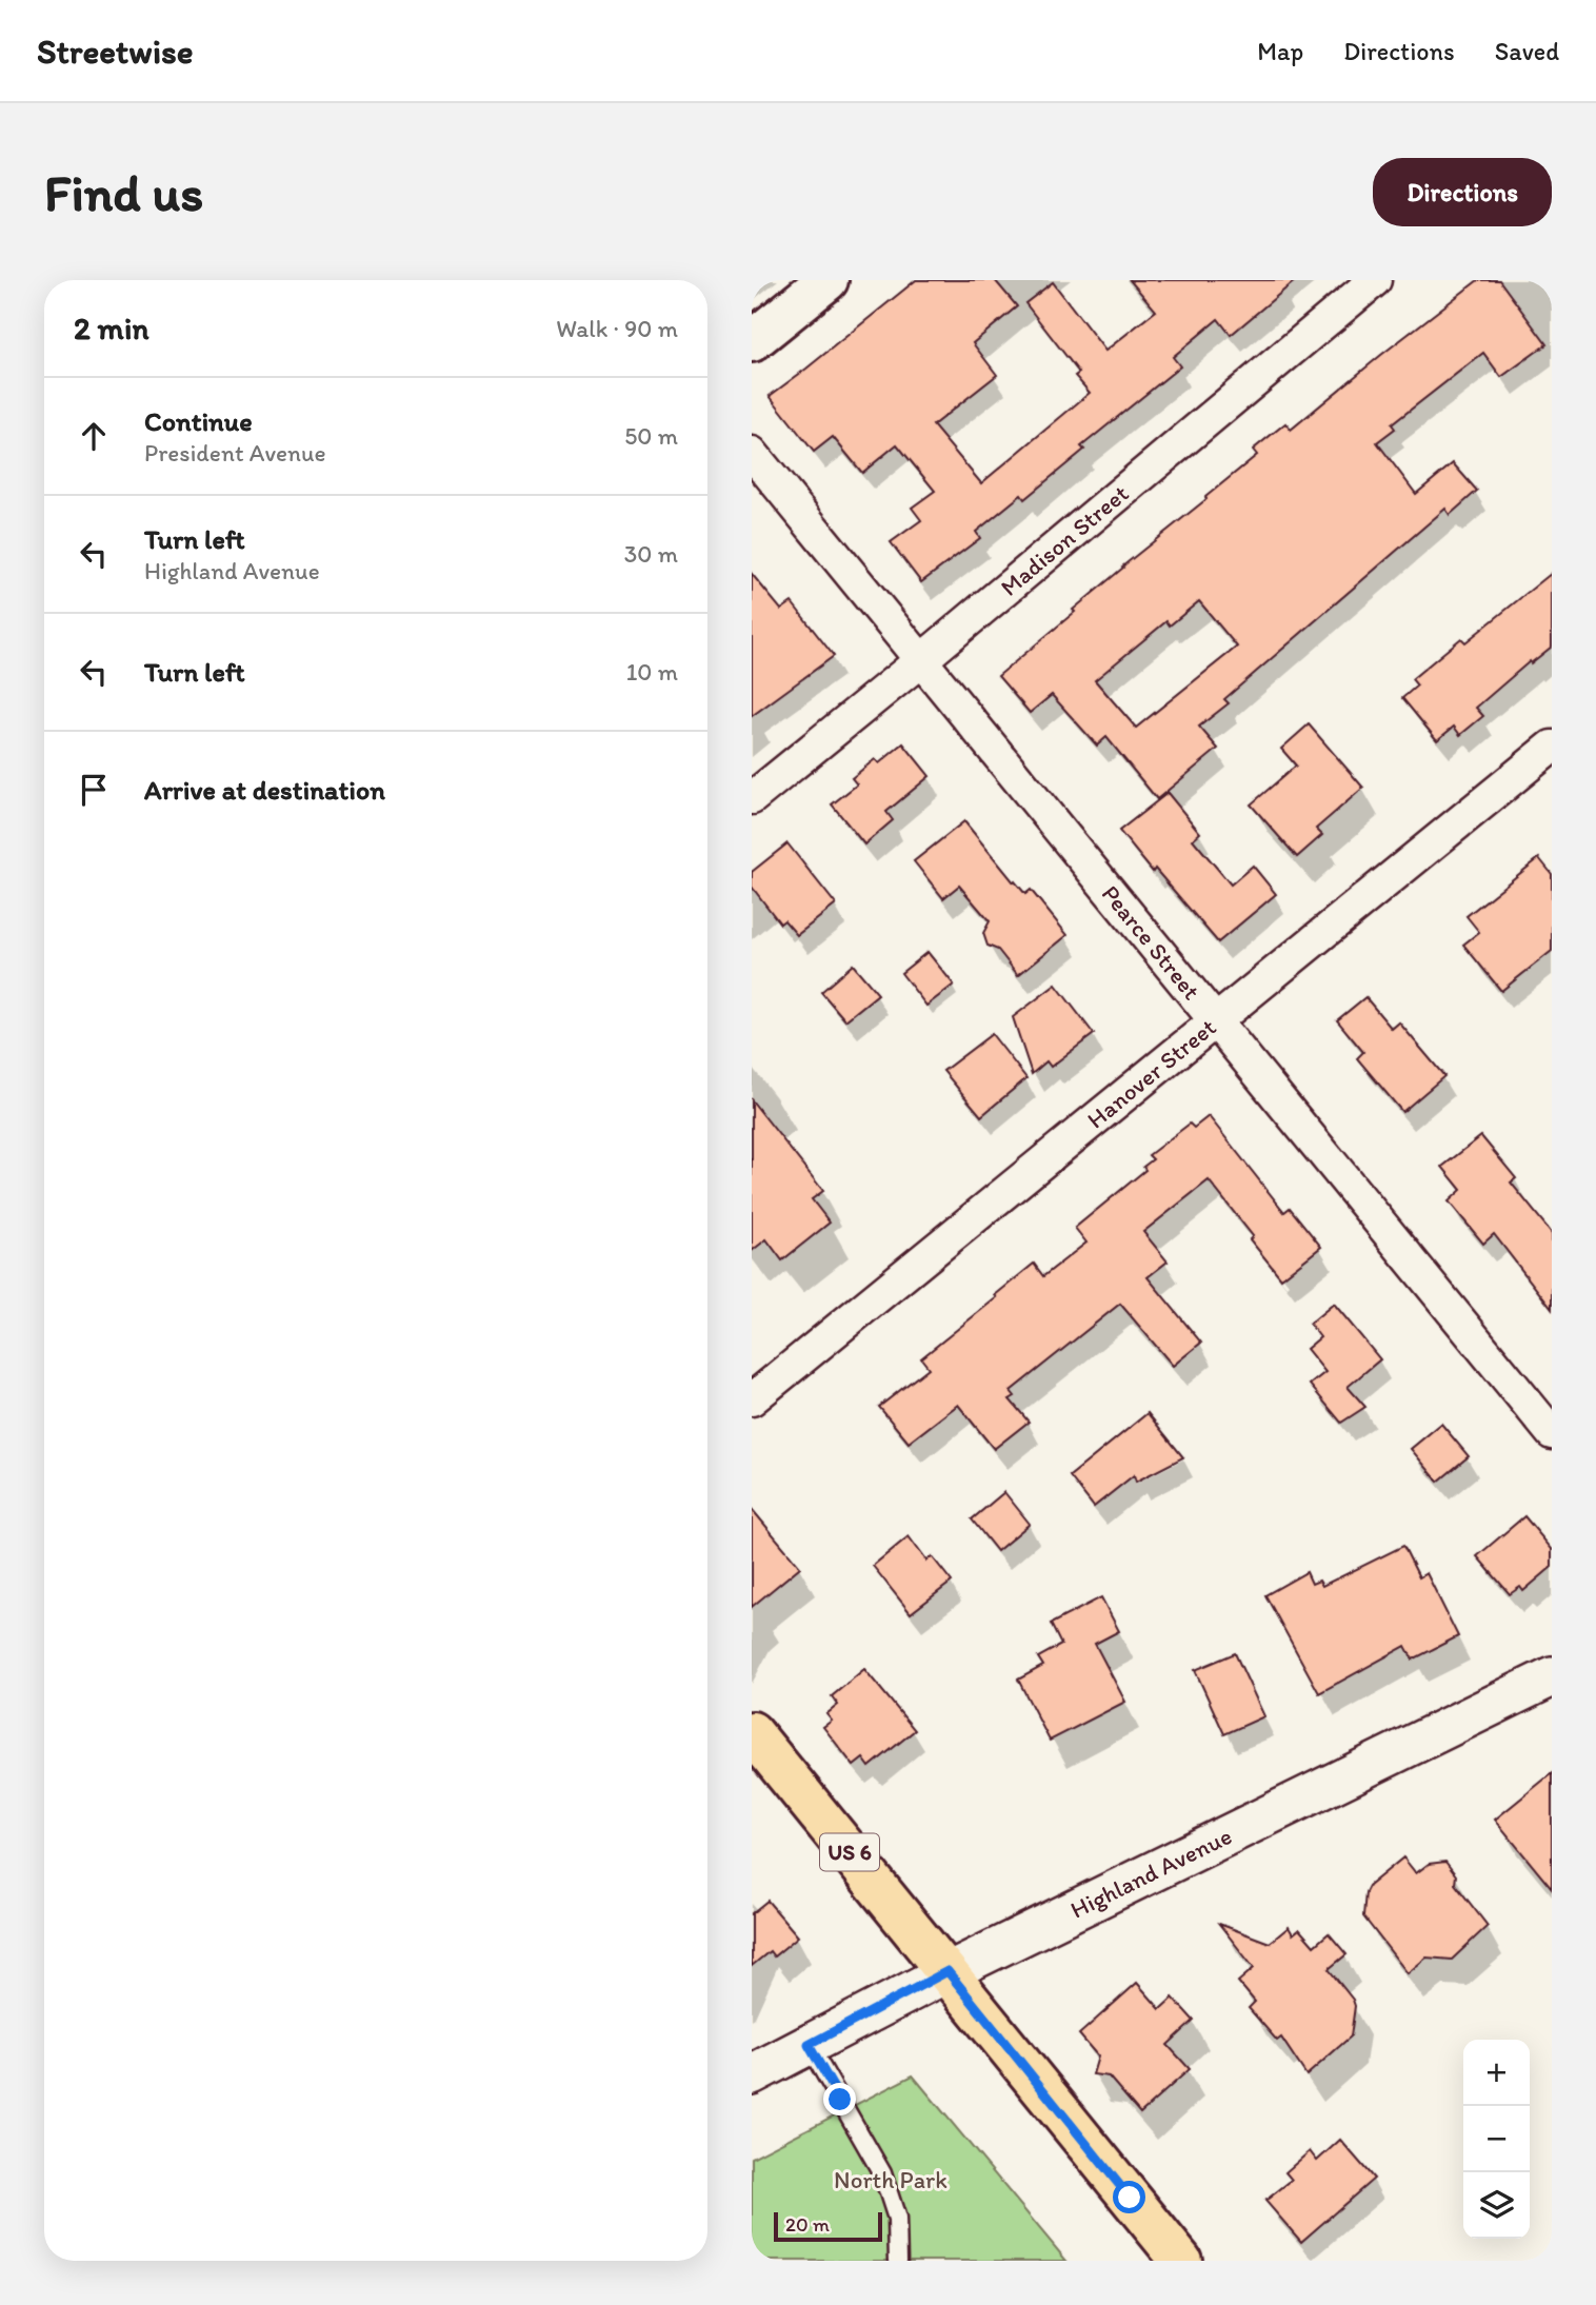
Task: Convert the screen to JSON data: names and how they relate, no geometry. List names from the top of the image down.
{
  "streets": {
    "main road": ["US 6"],
    "street": [
      "Madison Street",
      "Pearce Street",
      "Hanover Street",
      "Highland Avenue"
    ]
  },
  "crossings": [
    ["Madison Street", "Pearce Street"],
    ["Pearce Street", "Hanover Street"],
    ["US 6", "Highland Avenue"]
  ],
  "parks": ["North Park"],
  "scale_bar": "20 m",
  "page": {
    "header": "Streetwise",
    "nav": ["Map", "Directions", "Saved"],
    "buttons": "Directions",
    "title": "Find us",
    "heading": ["2 min", "Walk · 90 m"],
    "list": [
      ["Continue", "President Avenue", "50 m"],
      ["Turn left", "Highland Avenue", "30 m"],
      ["Turn left", "10 m"],
      "Arrive at destination"
    ],
    "map_buttons": ["+", "−"],
    "scale": "20 m"
  }
}
